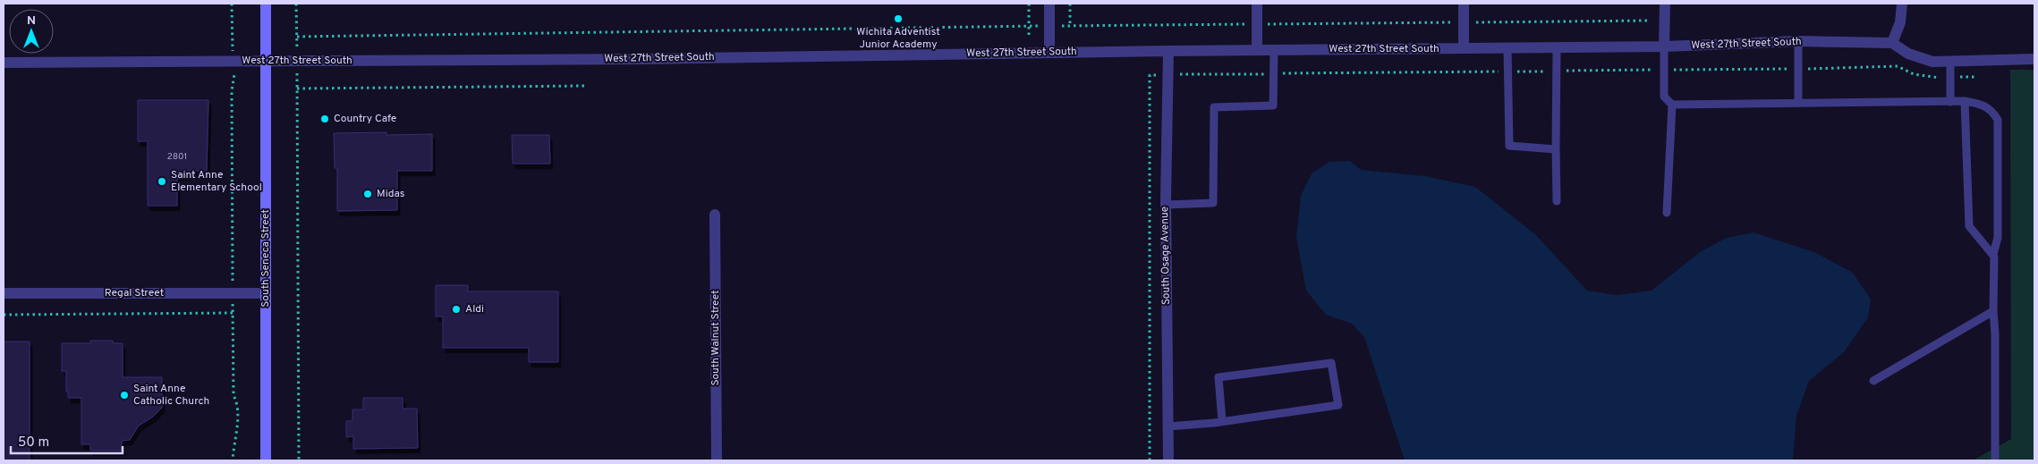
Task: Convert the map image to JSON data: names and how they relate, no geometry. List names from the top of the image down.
{
  "streets": {
    "street": [
      "West 27th Street South",
      "South Osage Avenue",
      "South Seneca Street",
      "Regal Street",
      "South Walnut Street"
    ]
  },
  "crossings": [
    ["West 27th Street South", "South Osage Avenue"],
    ["West 27th Street South", "South Seneca Street"],
    ["South Seneca Street", "Regal Street"]
  ],
  "places": [
    "Wichita Adventist Junior Academy",
    "Country Cafe",
    "Saint Anne Elementary School",
    "Midas",
    "Aldi",
    "Saint Anne Catholic Church"
  ],
  "house_numbers": ["2801"],
  "scale_bar": "50 m",
  "north": "top"
}
